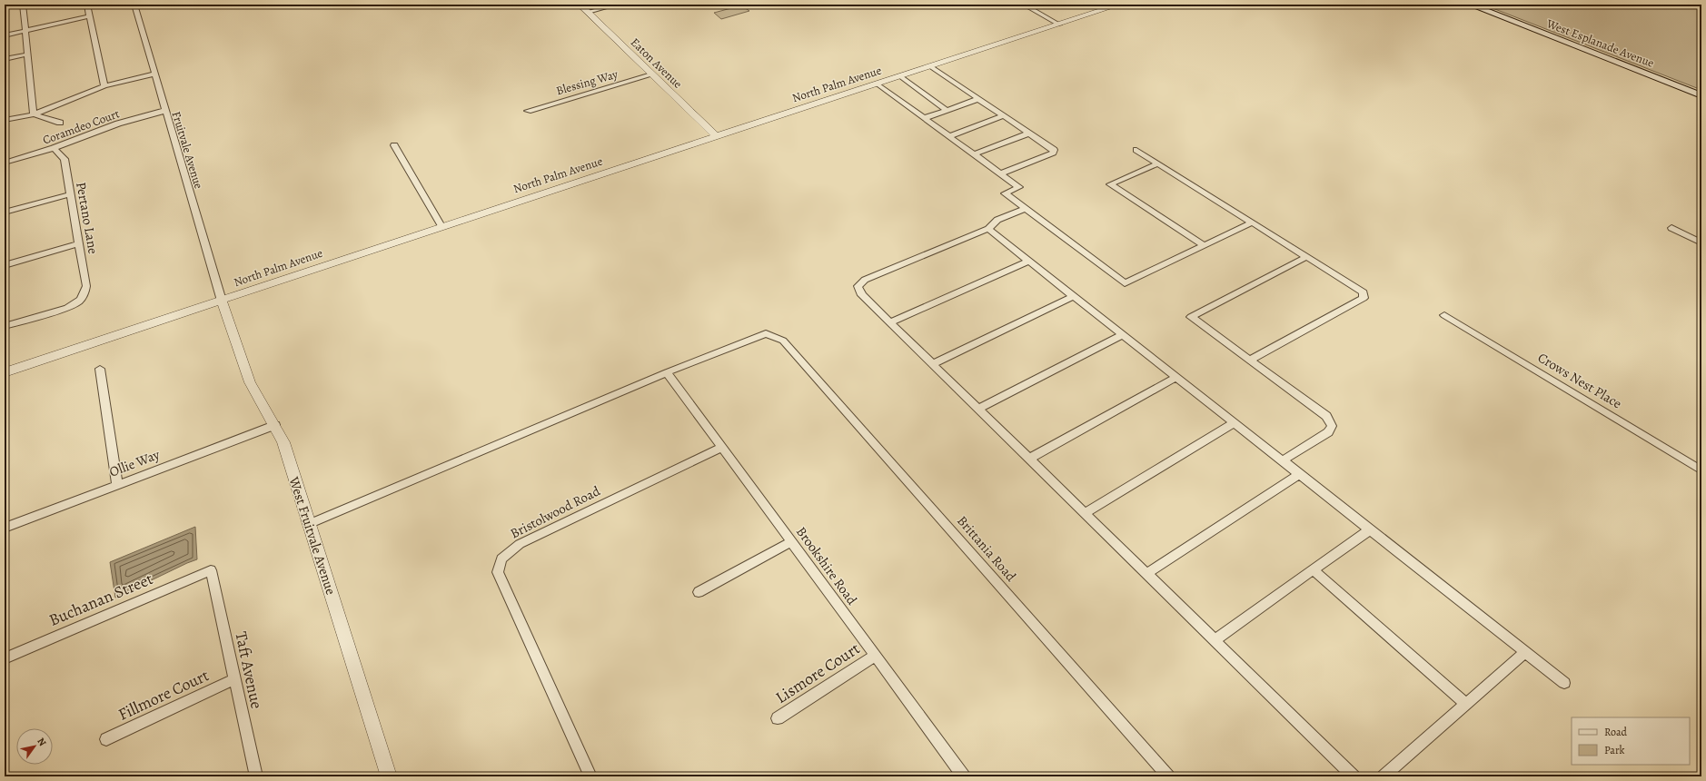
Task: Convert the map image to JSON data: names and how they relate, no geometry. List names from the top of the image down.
{
  "streets": {
    "main road": ["West Esplanade Avenue"],
    "street": [
      "Eaton Avenue",
      "Blessing Way",
      "North Palm Avenue",
      "Coramdeo Court",
      "Fruitvale Avenue",
      "Pertano Lane",
      "Crows Nest Place",
      "Ollie Way",
      "Bristolwood Road",
      "West Fruitvale Avenue",
      "Brittania Road",
      "Brookshire Road",
      "Buchanan Street",
      "Taft Avenue",
      "Lismore Court",
      "Fillmore Court"
    ]
  },
  "crossings": [
    ["Eaton Avenue", "Blessing Way"],
    ["Eaton Avenue", "North Palm Avenue"],
    ["North Palm Avenue", "Fruitvale Avenue"],
    ["North Palm Avenue", "West Fruitvale Avenue"],
    ["Coramdeo Court", "Fruitvale Avenue"],
    ["Coramdeo Court", "Pertano Lane"],
    ["Fruitvale Avenue", "West Fruitvale Avenue"],
    ["Ollie Way", "West Fruitvale Avenue"],
    ["Bristolwood Road", "Brookshire Road"],
    ["Brittania Road", "Brookshire Road"],
    ["Brookshire Road", "Lismore Court"],
    ["Buchanan Street", "Taft Avenue"],
    ["Taft Avenue", "Fillmore Court"]
  ],
  "legend": ["Road", "Park"],
  "north": "top right"
}
